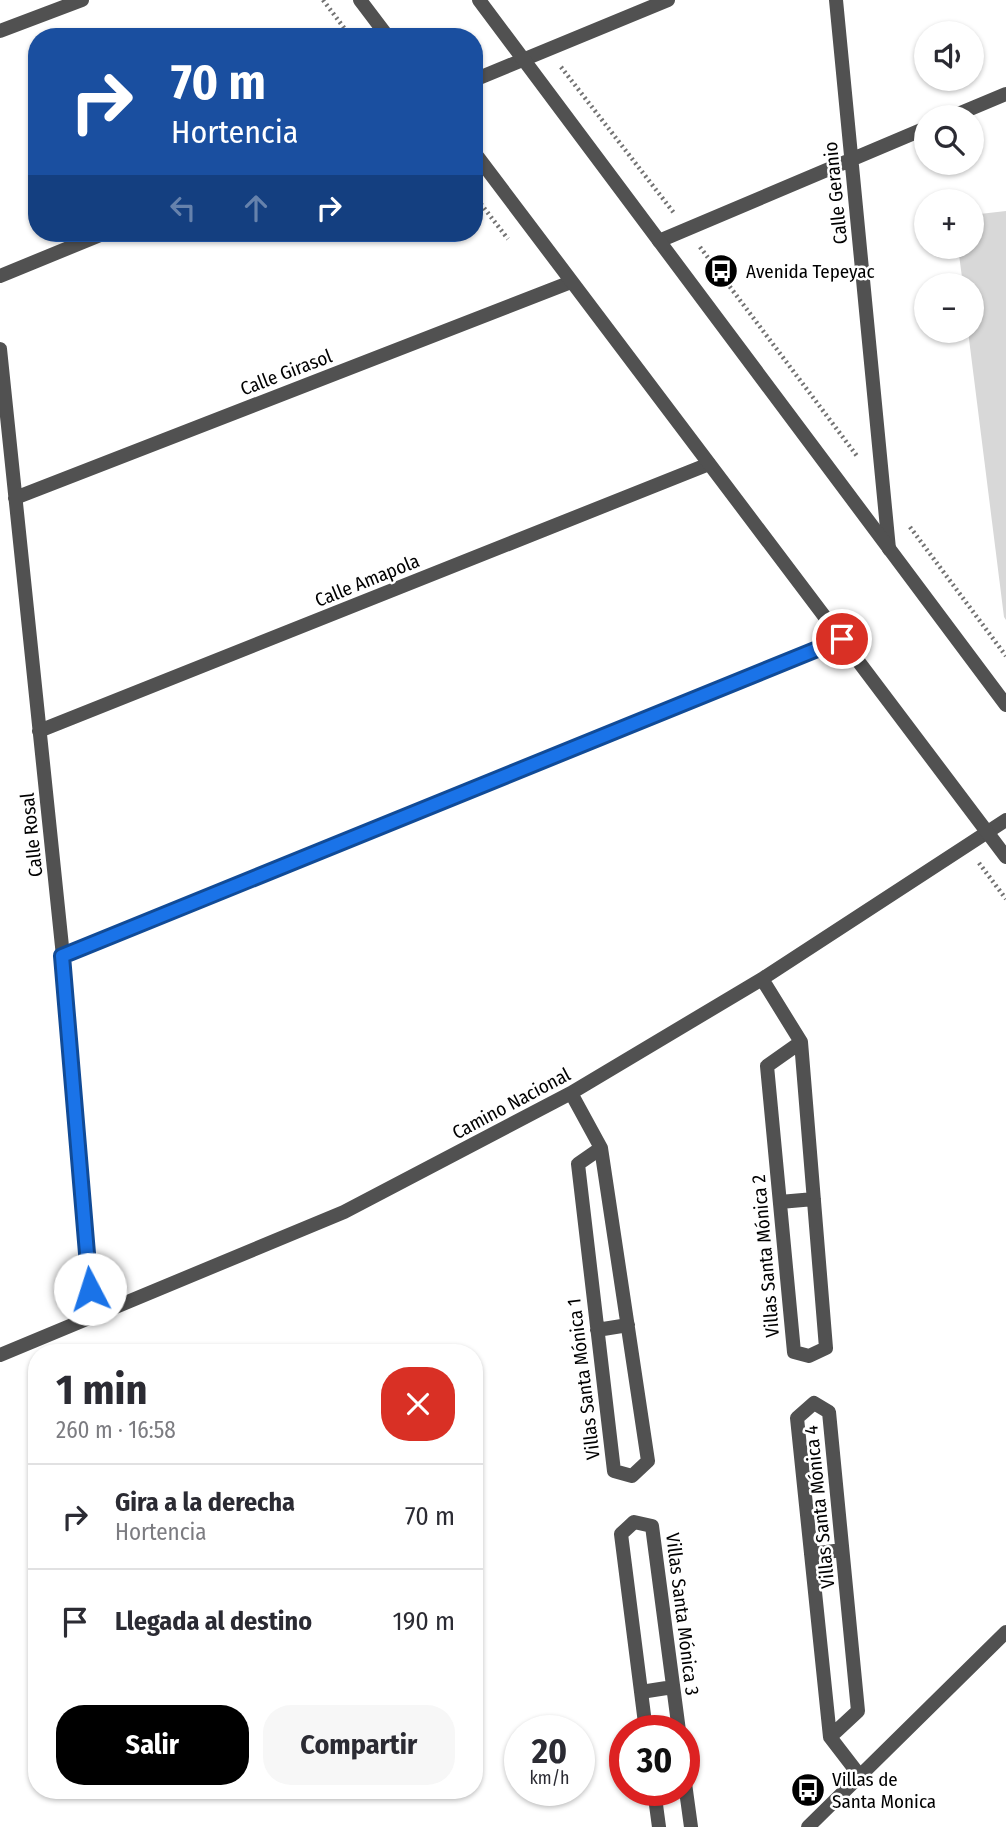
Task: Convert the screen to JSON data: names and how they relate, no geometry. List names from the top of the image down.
{
  "streets": {
    "street": [
      "Calle Geranio",
      "Calle Girasol",
      "Calle Amapola",
      "Calle Rosal",
      "Camino Nacional",
      "Villas Santa Mónica 2",
      "Villas Santa Mónica 1",
      "Villas Santa Mónica 4",
      "Villas Santa Mónica 3"
    ]
  },
  "crossings": [
    ["Calle Girasol", "Calle Rosal"],
    ["Calle Amapola", "Calle Rosal"],
    ["Calle Rosal", "Camino Nacional"],
    ["Camino Nacional", "Villas Santa Mónica 2"],
    ["Camino Nacional", "Villas Santa Mónica 1"]
  ],
  "places": {
    "bus stop": ["Avenida Tepeyac", "Villas de Santa Monica"]
  },
  "page": {
    "map_buttons": ["+", "−"],
    "turn": ["70 m", "Hortencia"],
    "heading": ["1 min", "260 m · 16:58"],
    "list": [
      {
        "name": "Gira a la derecha",
        "note": "Hortencia",
        "value": "70 m"
      },
      {
        "name": "Llegada al destino",
        "value": "190 m"
      }
    ],
    "buttons": ["Salir", "Compartir"],
    "speed": "20 km/h",
    "limit": "30"
  }
}
